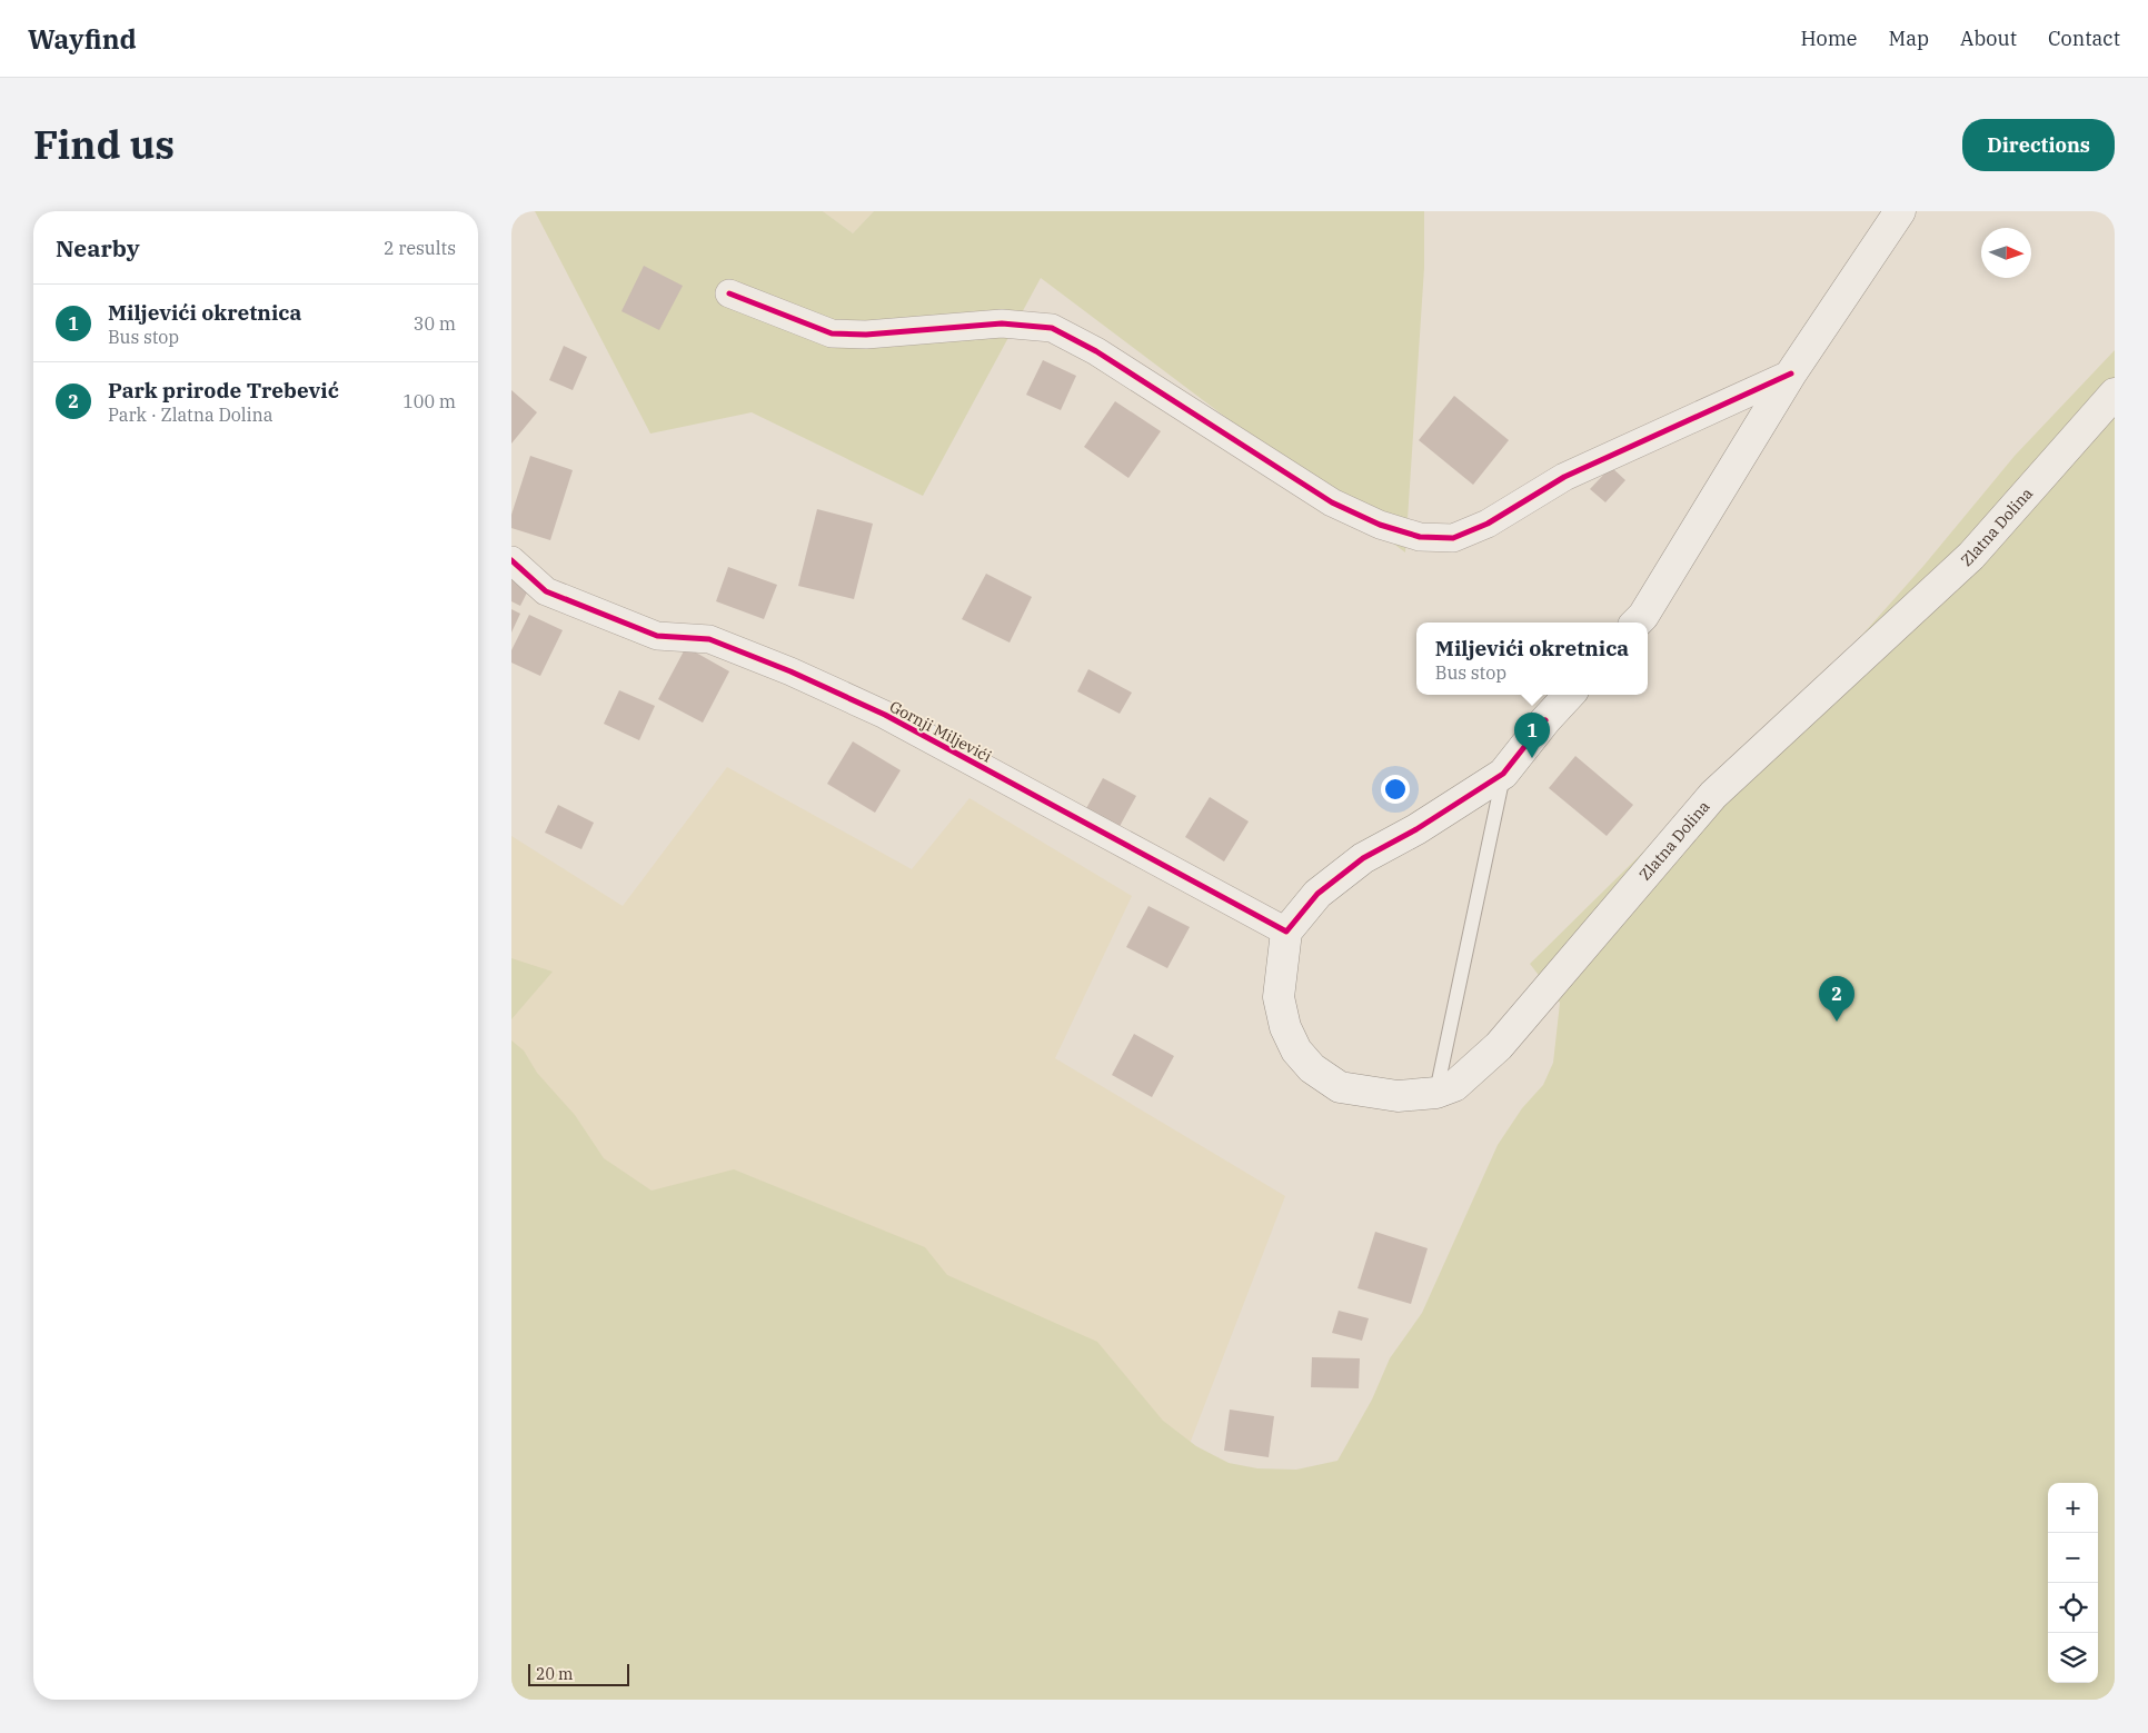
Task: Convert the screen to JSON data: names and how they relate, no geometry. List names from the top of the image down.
{
  "streets": {
    "main road": ["Zlatna Dolina"],
    "street": ["Gornji Miljevići"]
  },
  "crossings": [
    ["Zlatna Dolina", "Gornji Miljevići"]
  ],
  "scale_bar": "20 m",
  "north": "right",
  "page": {
    "header": "Wayfind",
    "nav": [
      "Home",
      "Map",
      "About",
      "Contact"
    ],
    "title": "Find us",
    "buttons": "Directions",
    "heading": ["Nearby", "2 results"],
    "list": [
      {
        "mark": "1",
        "name": "Miljevići okretnica",
        "note": "Bus stop",
        "value": "30 m"
      },
      {
        "mark": "2",
        "name": "Park prirode Trebević",
        "note": "Park · Zlatna Dolina",
        "value": "100 m"
      }
    ],
    "popup": ["Miljevići okretnica", "Bus stop"],
    "pins": ["1", "2"],
    "map_buttons": ["+", "−"],
    "scale": "20 m"
  }
}
